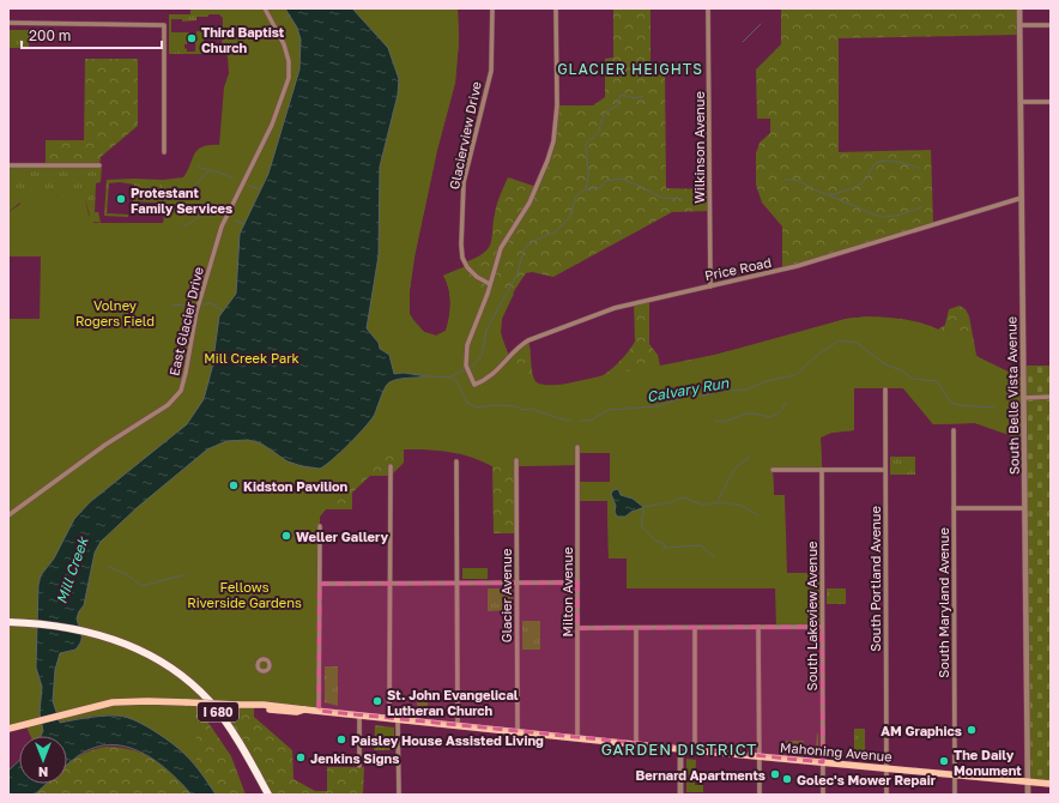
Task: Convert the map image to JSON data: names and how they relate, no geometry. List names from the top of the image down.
{
  "streets": {
    "highway": ["I 680"],
    "main road": ["Mahoning Avenue"],
    "street": [
      "Glacierview Drive",
      "Wilkinson Avenue",
      "Price Road",
      "East Glacier Drive",
      "South Belle Vista Avenue",
      "South Portland Avenue",
      "Milton Avenue",
      "Glacier Avenue",
      "South Maryland Avenue",
      "South Lakeview Avenue"
    ]
  },
  "crossings": [
    ["Glacierview Drive", "Price Road"],
    ["Wilkinson Avenue", "Price Road"],
    ["Price Road", "South Belle Vista Avenue"],
    ["South Belle Vista Avenue", "Mahoning Avenue"],
    ["South Portland Avenue", "Mahoning Avenue"],
    ["Milton Avenue", "Mahoning Avenue"],
    ["Glacier Avenue", "Mahoning Avenue"],
    ["South Maryland Avenue", "Mahoning Avenue"],
    ["South Lakeview Avenue", "Mahoning Avenue"]
  ],
  "districts": ["GLACIER HEIGHTS", "GARDEN DISTRICT"],
  "water": ["Calvary Run", "Mill Creek"],
  "parks": ["Volney Rogers Field", "Mill Creek Park", "Fellows Riverside Gardens"],
  "places": [
    "Third Baptist Church",
    "Protestant Family Services",
    "Kidston Pavilion",
    "Weller Gallery",
    "St. John Evangelical Lutheran Church",
    "AM Graphics",
    "Paisley House Assisted Living",
    "Jenkins Signs",
    "The Daily Monument",
    "Bernard Apartments",
    "Golec's Mower Repair"
  ],
  "scale_bar": "200 m",
  "north": "bottom"
}
